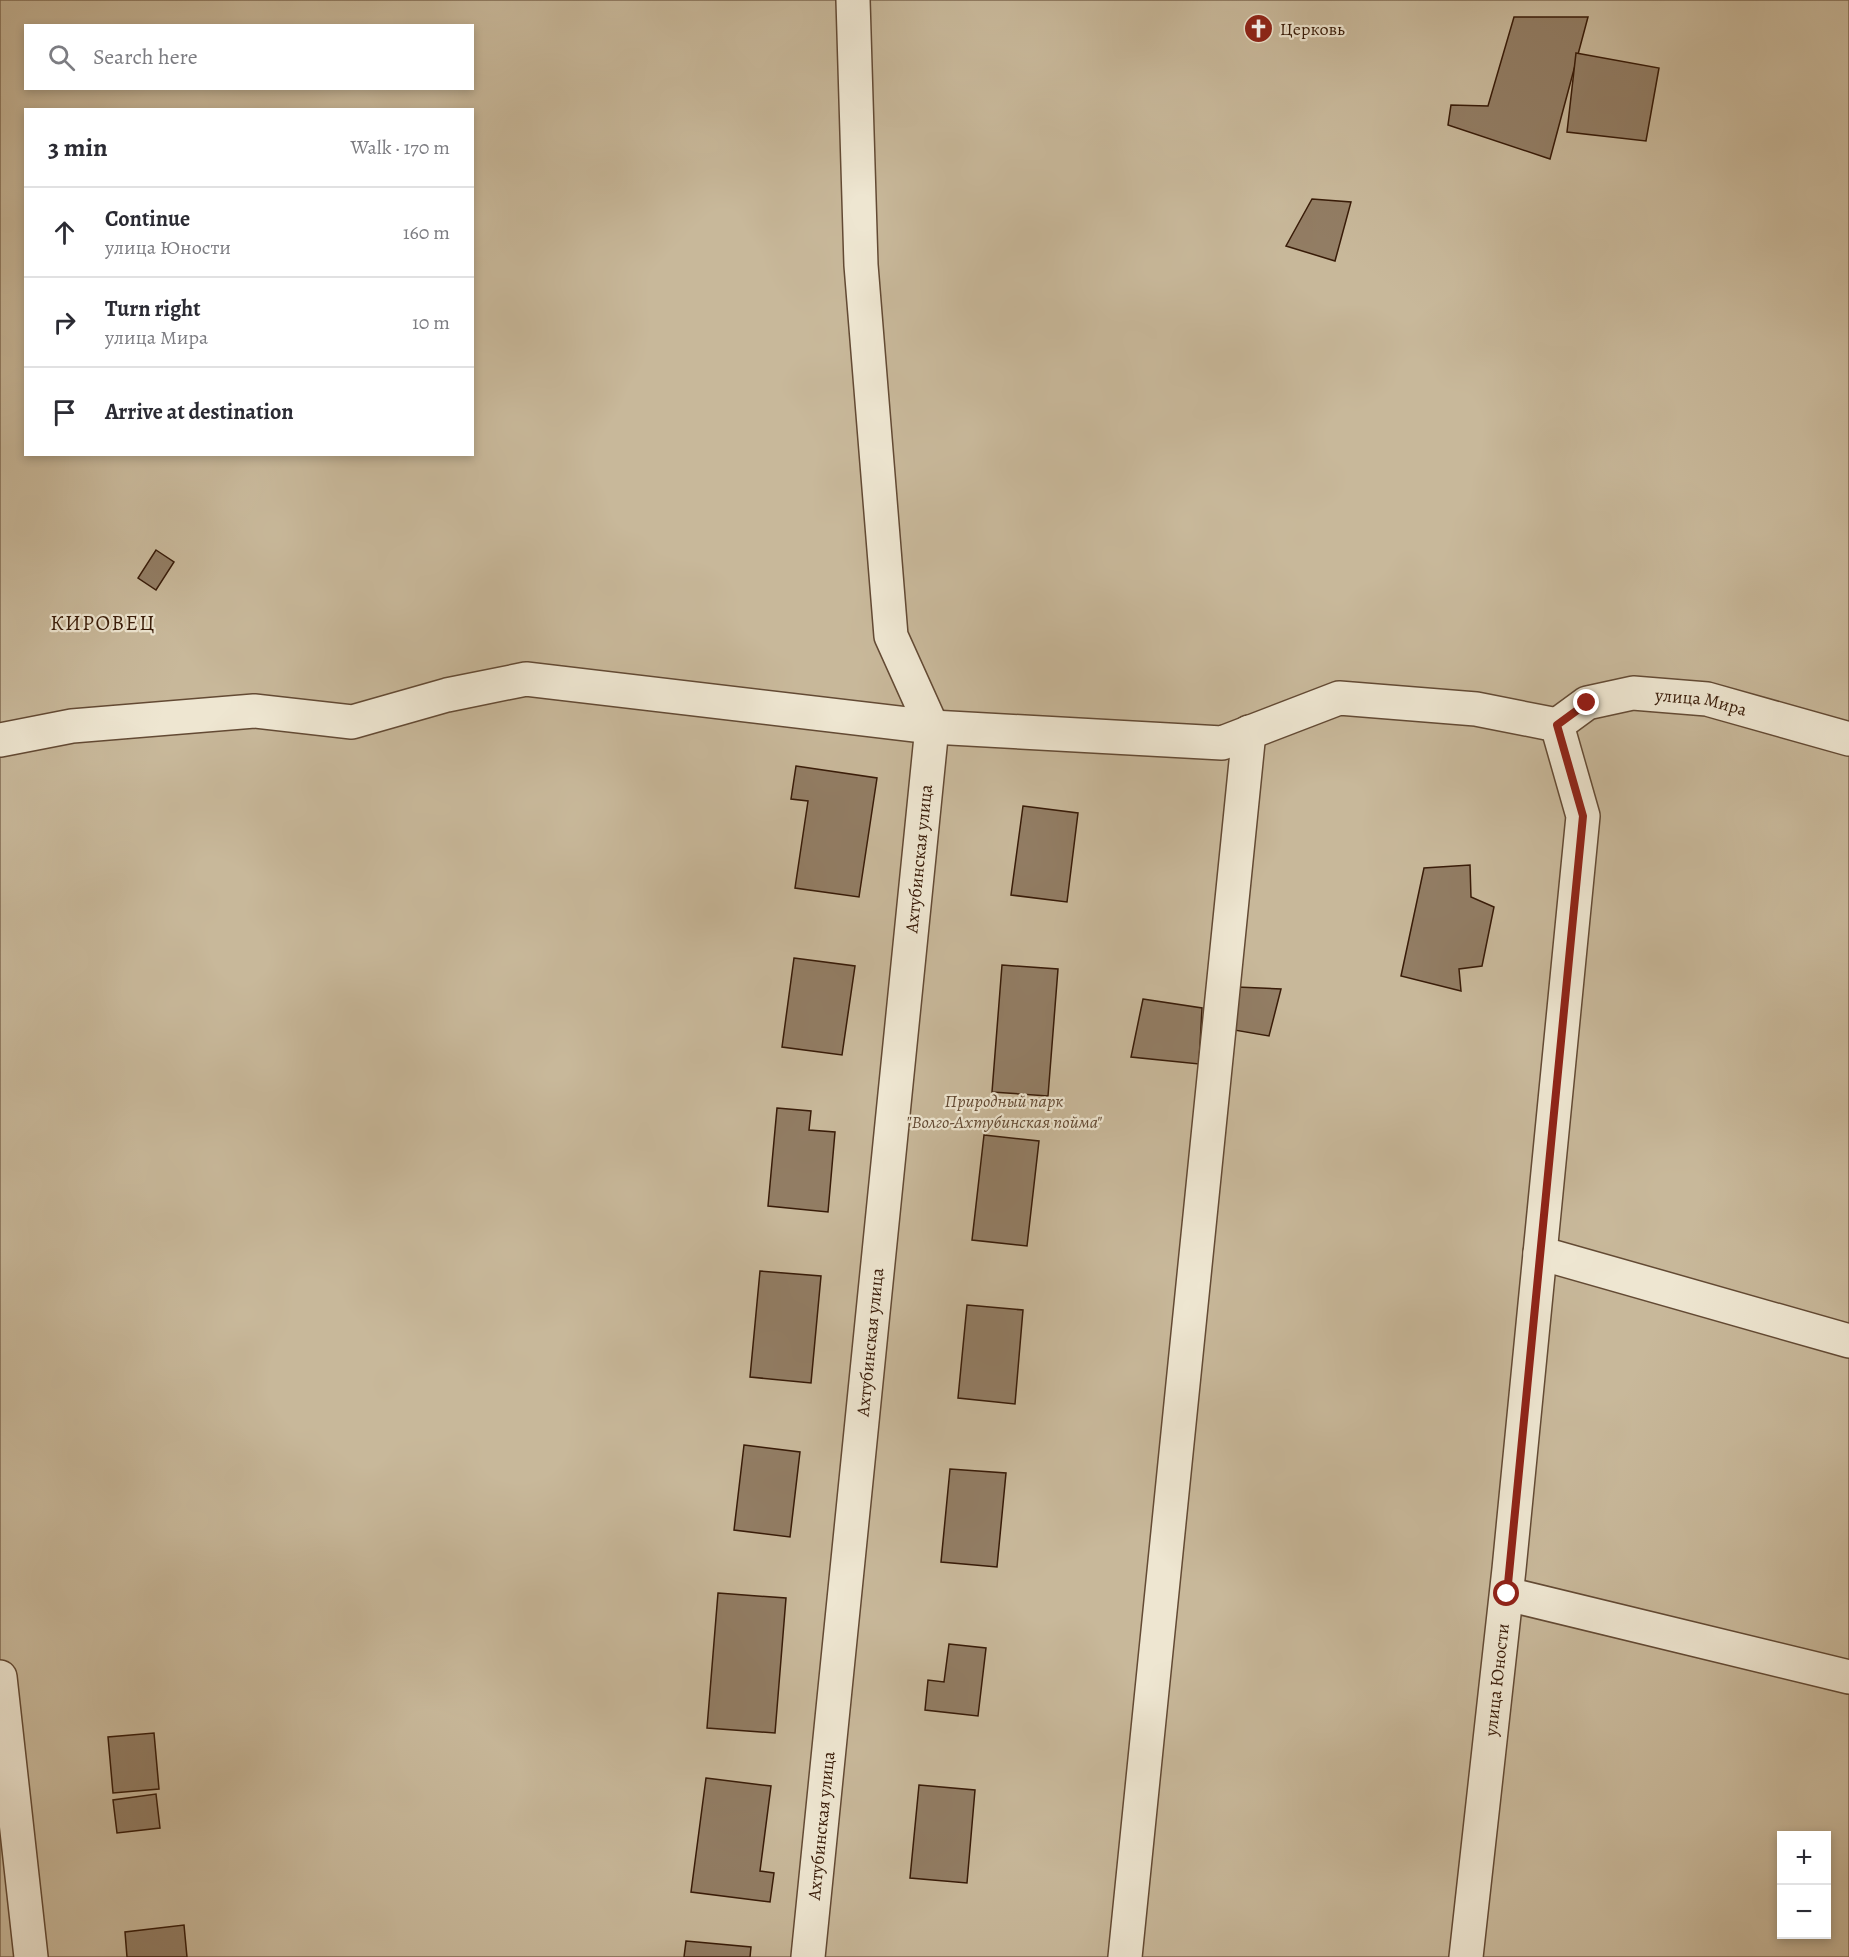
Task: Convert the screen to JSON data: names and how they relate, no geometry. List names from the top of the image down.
{
  "streets": {
    "street": ["улица Мира", "Ахтубинская улица", "улица Юности"]
  },
  "crossings": [
    ["улица Мира", "улица Юности"]
  ],
  "districts": ["КИРОВЕЦ"],
  "parks": ["Природный парк \"Волго-Ахтубинская пойма\""],
  "places": {
    "church": ["Церковь"]
  },
  "page": {
    "search": "Search here",
    "heading": ["3 min", "Walk · 170 m"],
    "list": [
      ["Continue", "улица Юности", "160 m"],
      ["Turn right", "улица Мира", "10 m"],
      "Arrive at destination"
    ],
    "map_buttons": ["+", "−"]
  }
}
